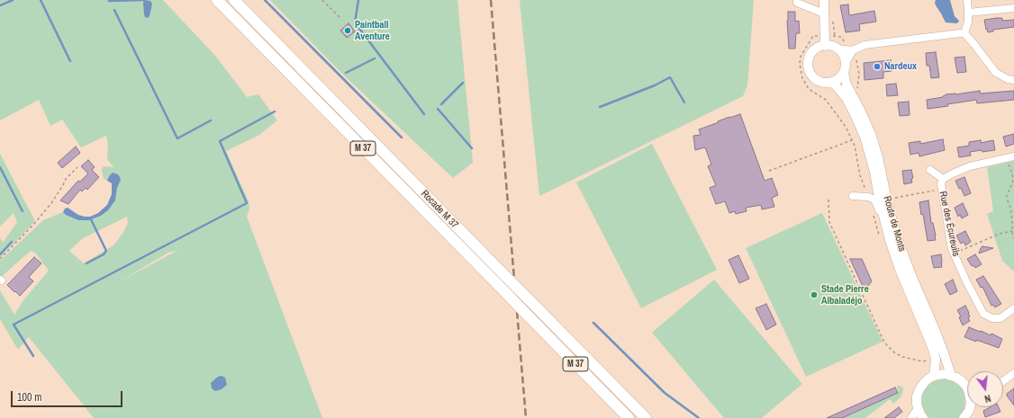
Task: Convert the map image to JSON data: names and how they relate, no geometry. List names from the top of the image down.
{
  "streets": {
    "highway": ["M 37", "Rocade M 37"],
    "main road": ["Route de Monts"],
    "street": ["Rue des Écureuils"]
  },
  "places": ["Paintball Aventure", "Nardeux", "Stade Pierre Albaladéjo"],
  "scale_bar": "100 m",
  "north": "bottom"
}
